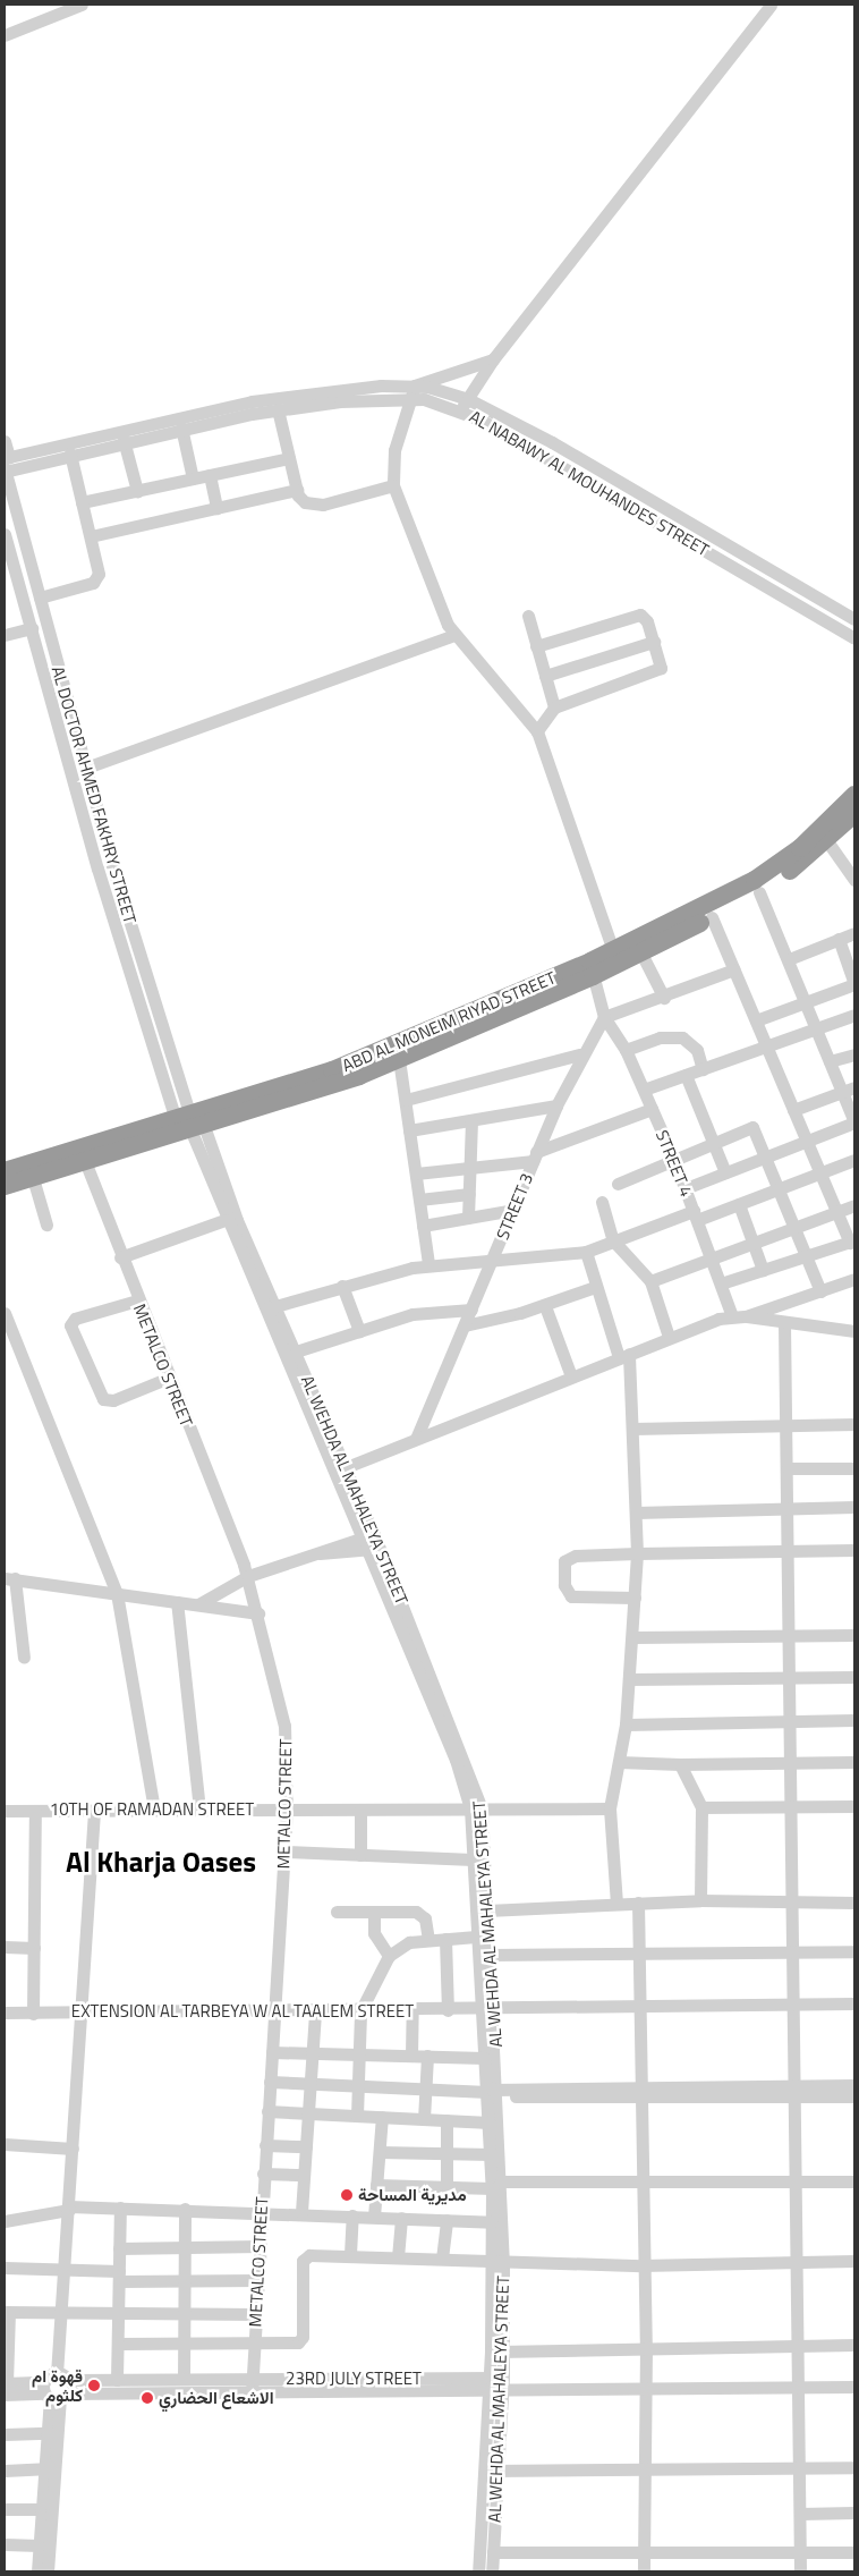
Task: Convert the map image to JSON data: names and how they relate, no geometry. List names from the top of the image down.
{
  "streets": {
    "highway": ["ABD AL MONEIM RIYAD STREET"],
    "street": [
      "AL NABAWY AL MOUHANDES STREET",
      "AL DOCTOR AHMED FAKHRY STREET",
      "STREET 4",
      "STREET 3",
      "METALCO STREET",
      "AL WEHDA AL MAHALEYA STREET",
      "10TH OF RAMADAN STREET",
      "EXTENSION AL TARBEYA W AL TAALEM STREET",
      "23RD JULY STREET"
    ]
  },
  "crossings": [
    ["AL NABAWY AL MOUHANDES STREET", "AL DOCTOR AHMED FAKHRY STREET"],
    ["AL DOCTOR AHMED FAKHRY STREET", "ABD AL MONEIM RIYAD STREET"],
    ["AL DOCTOR AHMED FAKHRY STREET", "AL WEHDA AL MAHALEYA STREET"],
    ["ABD AL MONEIM RIYAD STREET", "METALCO STREET"],
    ["ABD AL MONEIM RIYAD STREET", "AL WEHDA AL MAHALEYA STREET"],
    ["STREET 4", "STREET 3"],
    ["METALCO STREET", "10TH OF RAMADAN STREET"],
    ["METALCO STREET", "EXTENSION AL TARBEYA W AL TAALEM STREET"],
    ["METALCO STREET", "23RD JULY STREET"],
    ["AL WEHDA AL MAHALEYA STREET", "10TH OF RAMADAN STREET"],
    ["AL WEHDA AL MAHALEYA STREET", "EXTENSION AL TARBEYA W AL TAALEM STREET"],
    ["AL WEHDA AL MAHALEYA STREET", "23RD JULY STREET"]
  ],
  "districts": ["Al Kharja Oases"],
  "places": ["مديرية المساحة", "قهوة ام كلثوم", "الاشعاع الحضاري"]
}
